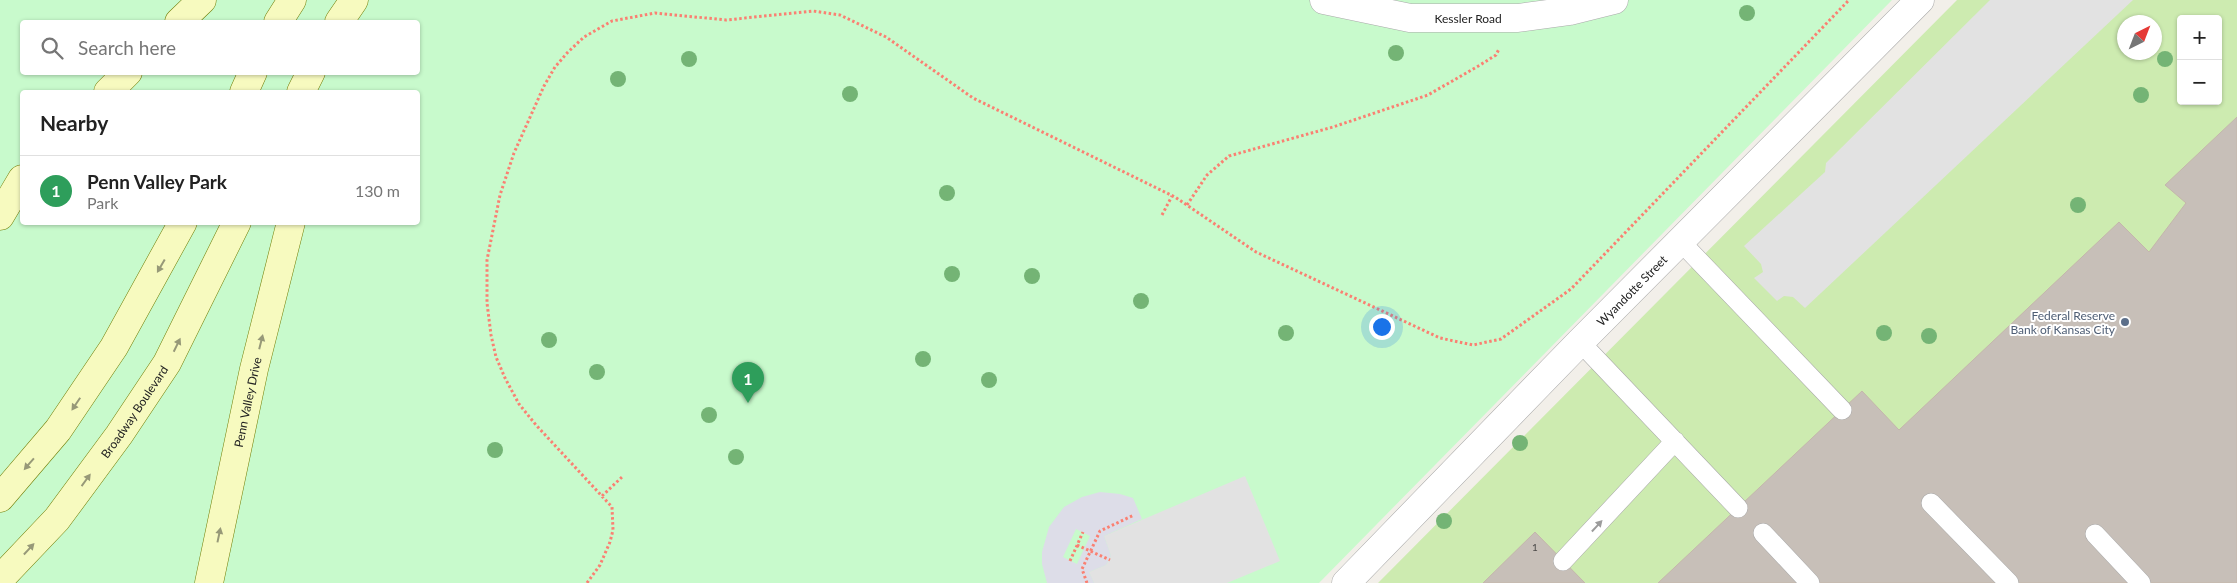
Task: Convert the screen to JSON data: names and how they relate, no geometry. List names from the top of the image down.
{
  "streets": {
    "main road": ["Penn Valley Drive", "Broadway Boulevard"],
    "street": ["Kessler Road", "Wyandotte Street"]
  },
  "places": ["Federal Reserve Bank of Kansas City"],
  "house_numbers": ["1"],
  "north": "top right",
  "page": {
    "map_buttons": ["+", "−"],
    "search": "Search here",
    "heading": "Nearby",
    "list": [
      {
        "mark": "1",
        "name": "Penn Valley Park",
        "note": "Park",
        "value": "130 m"
      }
    ],
    "pins": "1"
  }
}
